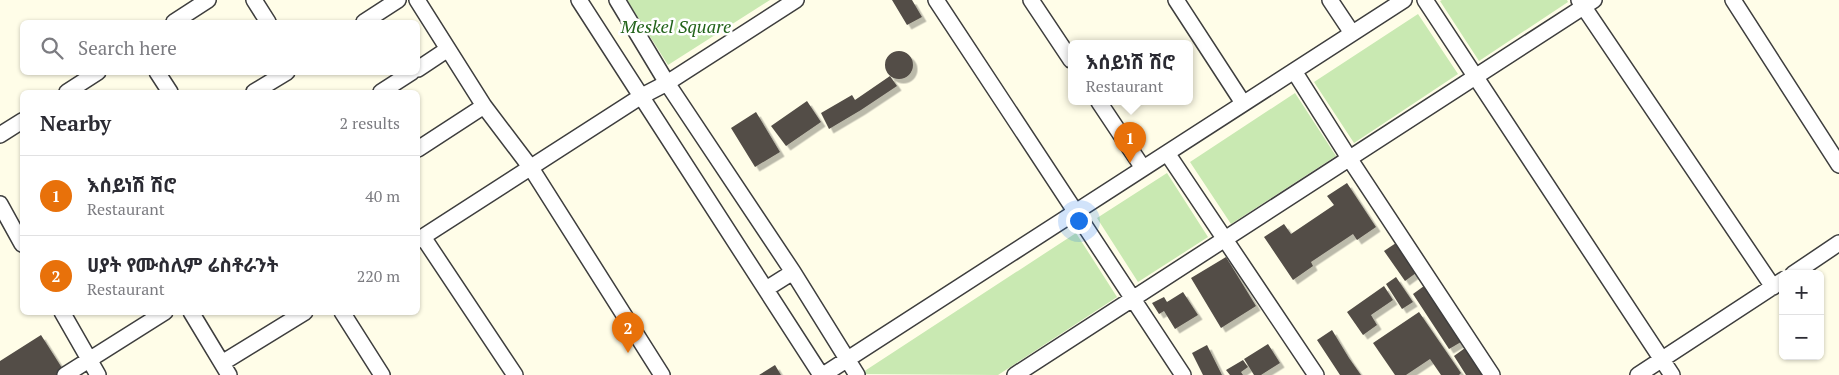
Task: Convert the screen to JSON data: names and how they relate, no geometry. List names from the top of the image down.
{
  "parks": ["Meskel Square"],
  "page": {
    "search": "Search here",
    "popup": ["እሰይነሽ ሽሮ", "Restaurant"],
    "heading": ["Nearby", "2 results"],
    "pins": ["1", "2"],
    "list": [
      {
        "mark": "1",
        "name": "እሰይነሽ ሽሮ",
        "note": "Restaurant",
        "value": "40 m"
      },
      {
        "mark": "2",
        "name": "ሀያት የሙስሊም ሬስቶራንት",
        "note": "Restaurant",
        "value": "220 m"
      }
    ],
    "map_buttons": ["+", "−"]
  }
}
